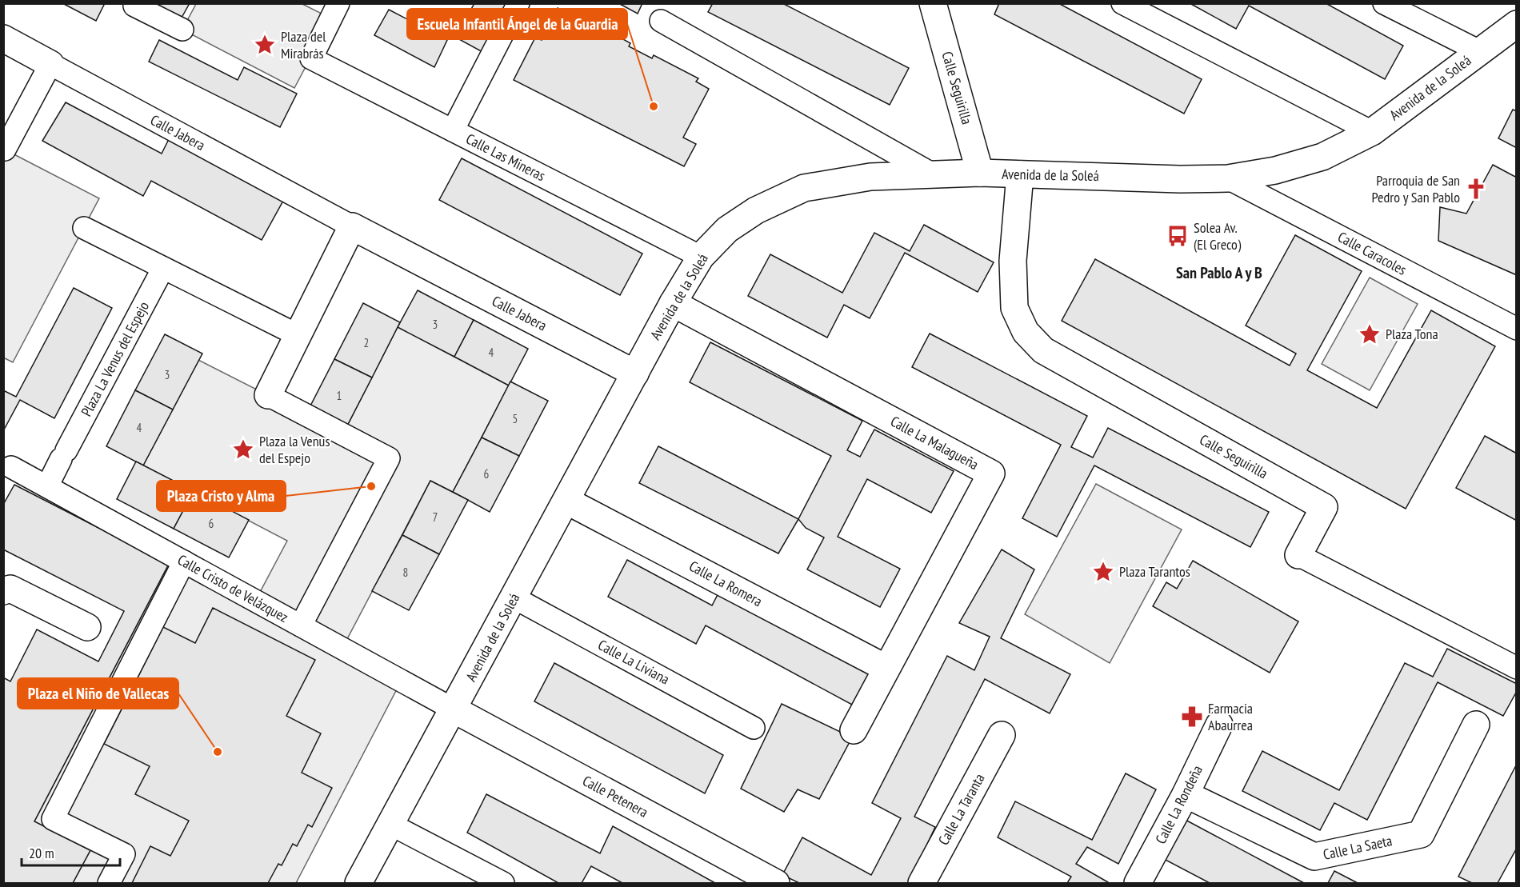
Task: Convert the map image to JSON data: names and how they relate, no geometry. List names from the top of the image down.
{
  "streets": {
    "street": [
      "Calle Seguirilla",
      "Avenida de la Soleá",
      "Calle Jabera",
      "Calle Las Mineras",
      "Calle Caracoles",
      "Plaza La Venus del Espejo",
      "Calle La Malagueña",
      "Calle La Romera",
      "Calle Cristo de Velázquez",
      "Calle La Liviana",
      "Calle Petenera",
      "Calle La Rondeña",
      "Calle La Taranta",
      "Calle La Saeta"
    ]
  },
  "crossings": [
    ["Calle Seguirilla", "Avenida de la Soleá"],
    ["Avenida de la Soleá", "Calle Jabera"],
    ["Avenida de la Soleá", "Calle Las Mineras"],
    ["Avenida de la Soleá", "Calle Caracoles"],
    ["Avenida de la Soleá", "Calle La Malagueña"],
    ["Avenida de la Soleá", "Calle La Romera"],
    ["Avenida de la Soleá", "Calle Cristo de Velázquez"],
    ["Avenida de la Soleá", "Calle La Liviana"],
    ["Avenida de la Soleá", "Calle Petenera"],
    ["Plaza La Venus del Espejo", "Calle Cristo de Velázquez"],
    ["Calle La Malagueña", "Calle La Romera"],
    ["Calle Cristo de Velázquez", "Calle Petenera"],
    ["Calle La Rondeña", "Calle La Saeta"]
  ],
  "districts": ["San Pablo A y B"],
  "places": {
    "place": [
      "Plaza del Mirabrás",
      "Plaza Tona",
      "Plaza la Venus del Espejo",
      "Plaza Tarantos"
    ],
    "other": ["Escuela Infantil Ángel de la Guardia", "Plaza Cristo y Alma", "Plaza el Niño de Vallecas"],
    "church": ["Parroquia de San Pedro y San Pablo"],
    "bus stop": ["Solea Av. (El Greco)"],
    "pharmacy": ["Farmacia Abaurrea"]
  },
  "house_numbers": [
    "3",
    "2",
    "4",
    "3",
    "1",
    "5",
    "4",
    "6",
    "7",
    "6",
    "8"
  ],
  "scale_bar": "20 m"
}
